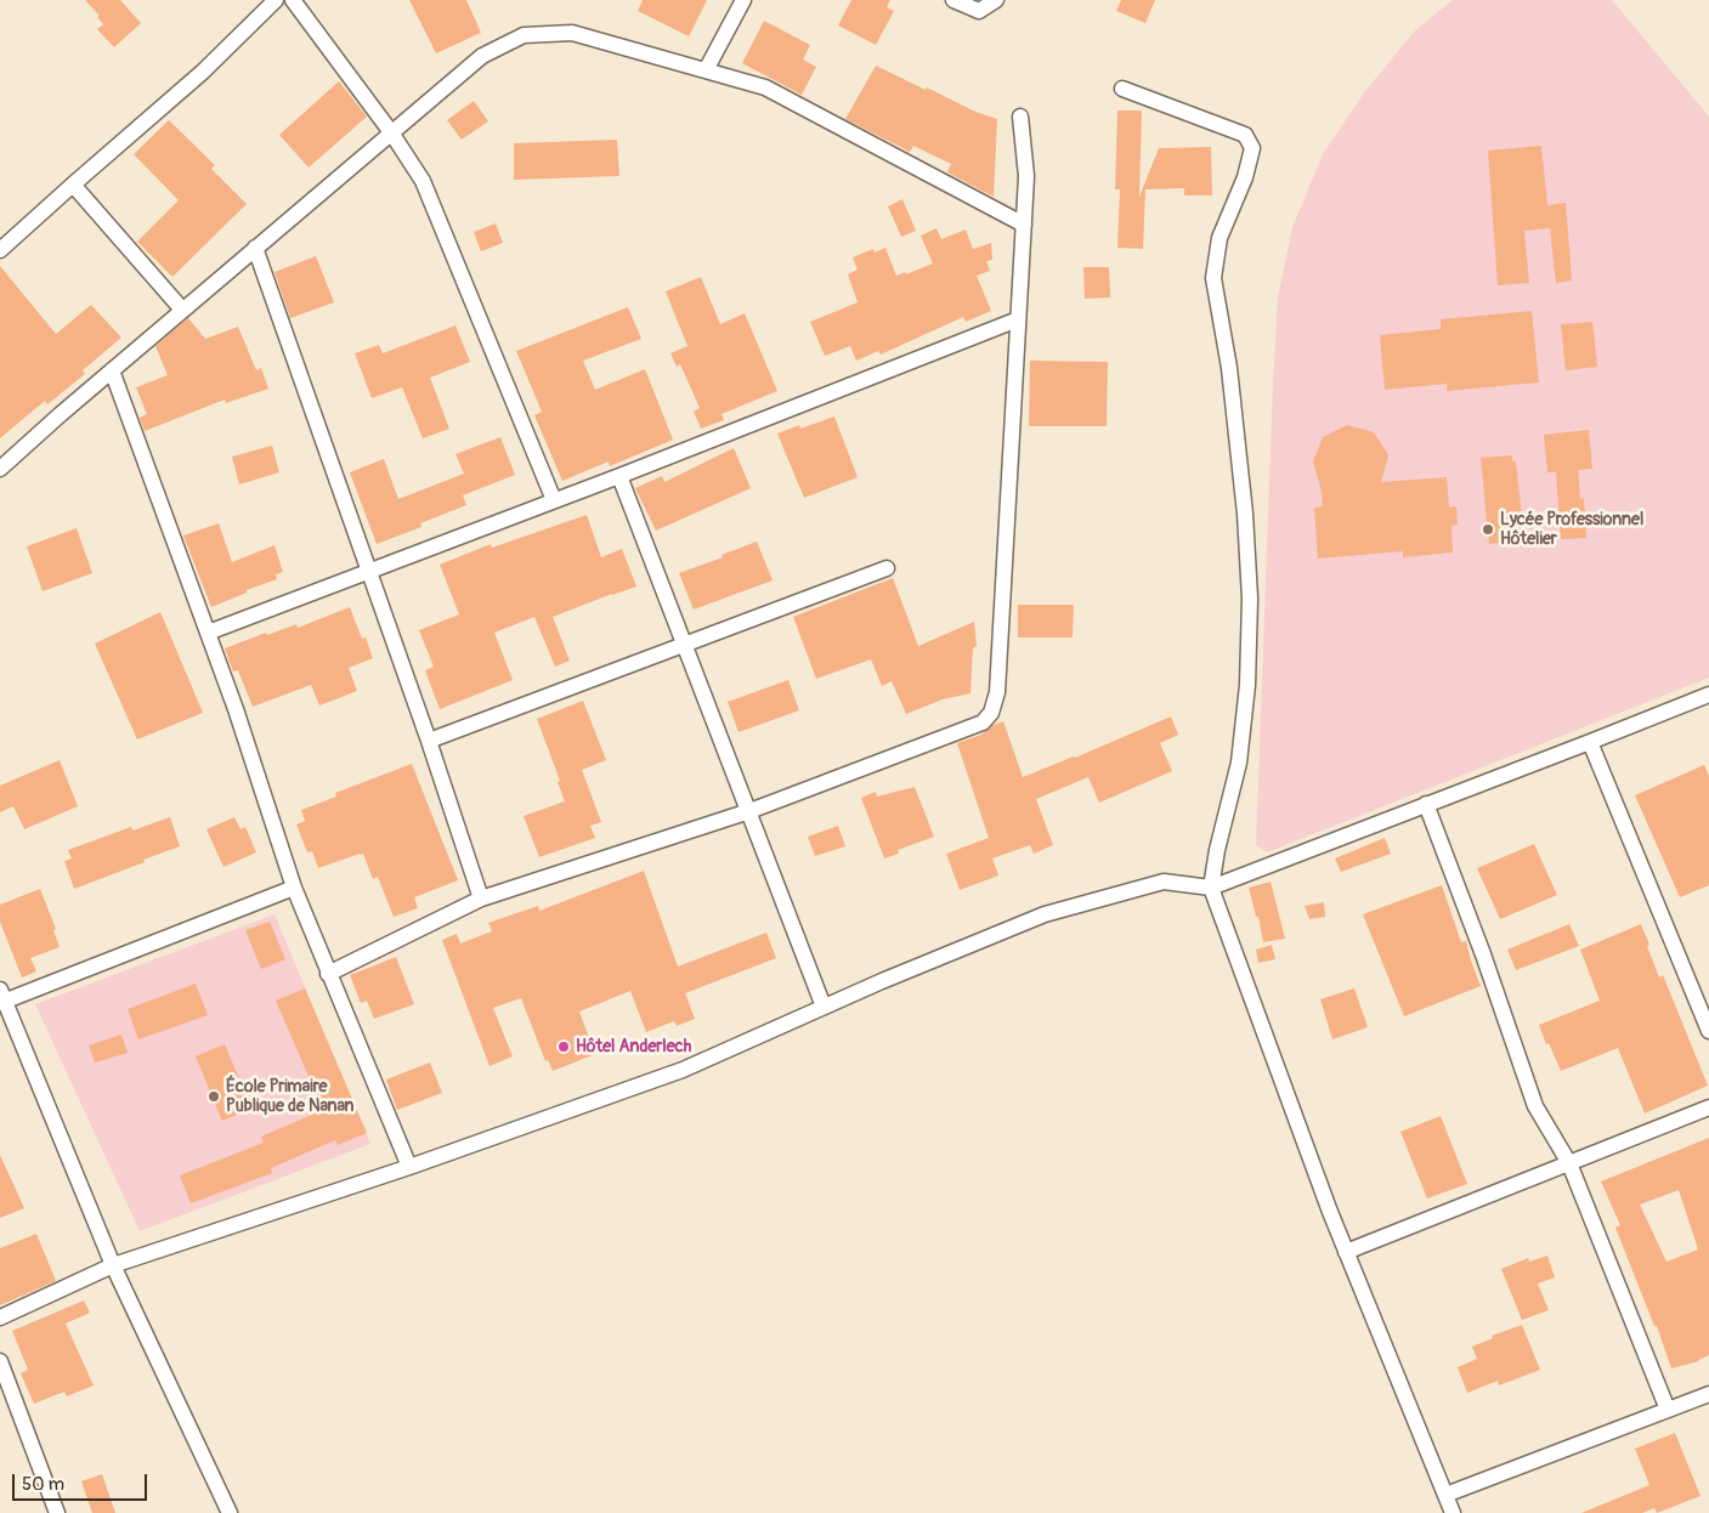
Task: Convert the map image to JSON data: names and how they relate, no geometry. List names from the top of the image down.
{
  "places": ["Lycée Professionnel Hôtelier", "Hôtel Anderlech", "École Primaire Publique de Nanan"],
  "scale_bar": "50 m"
}
